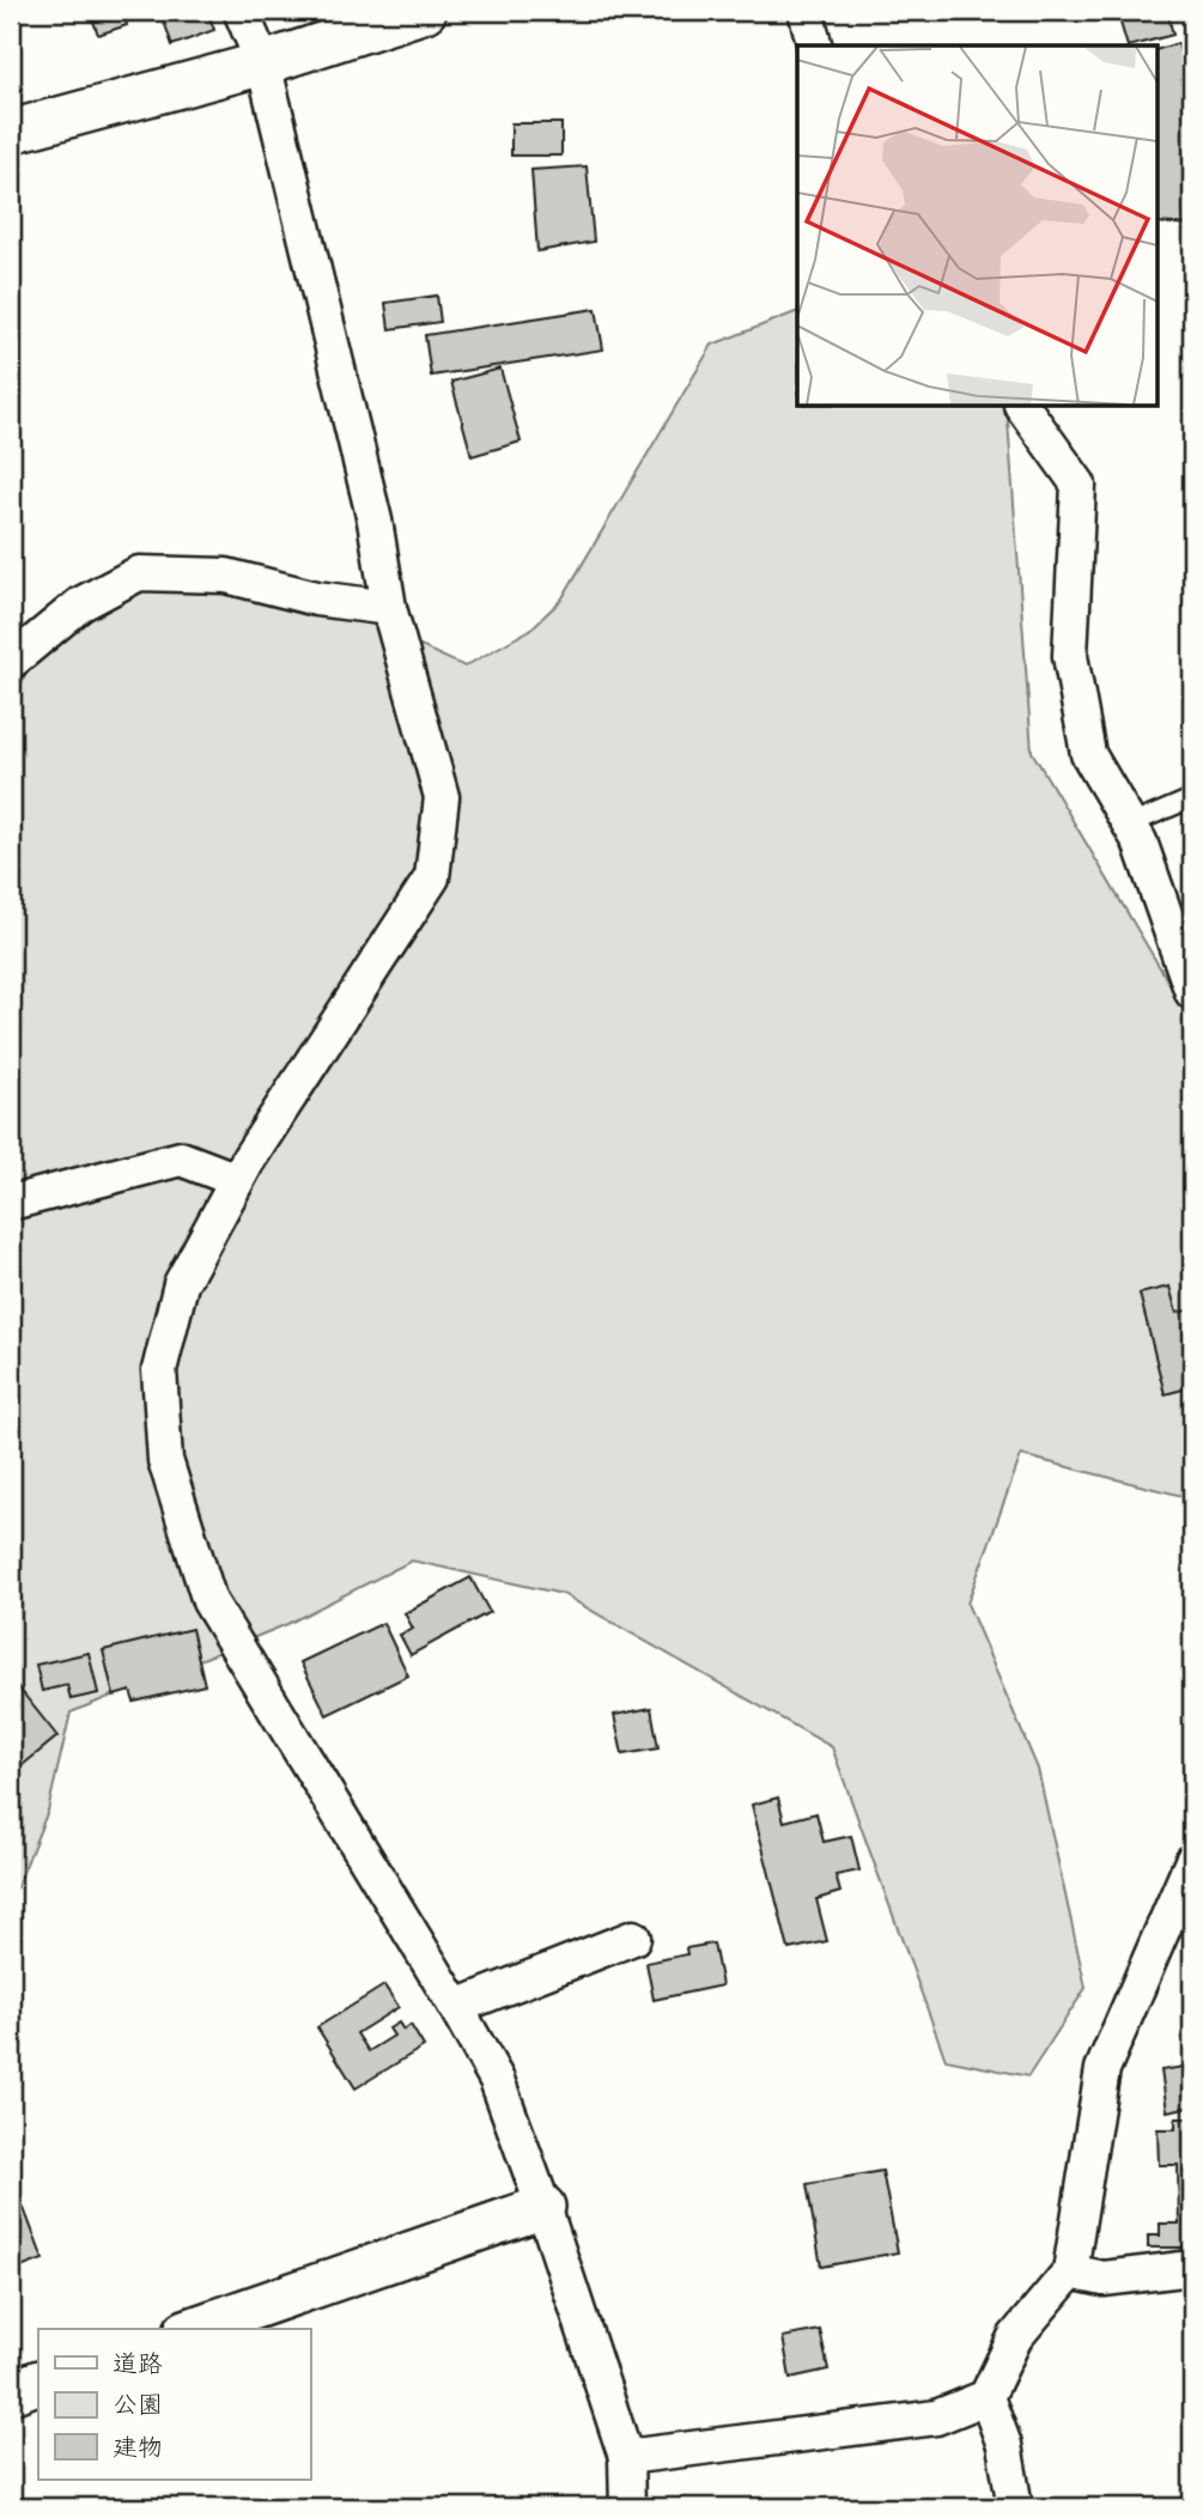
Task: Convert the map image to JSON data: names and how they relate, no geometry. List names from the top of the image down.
{
  "legend": ["道路", "公園", "建物"]
}
